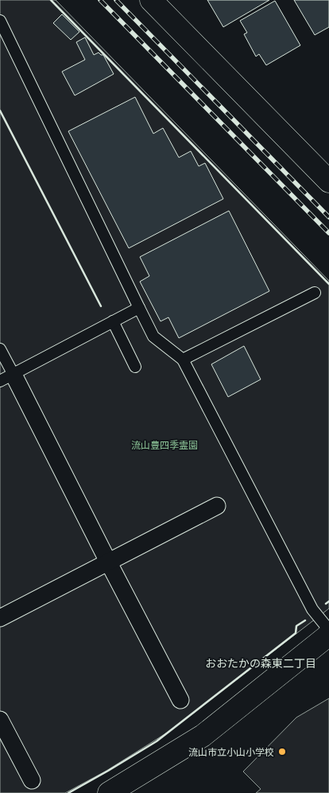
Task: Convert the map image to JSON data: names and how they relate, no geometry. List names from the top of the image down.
{
  "districts": ["おおたかの森東二丁目"],
  "parks": ["流山豊四季霊園"],
  "places": ["流山市立小山小学校"]
}
